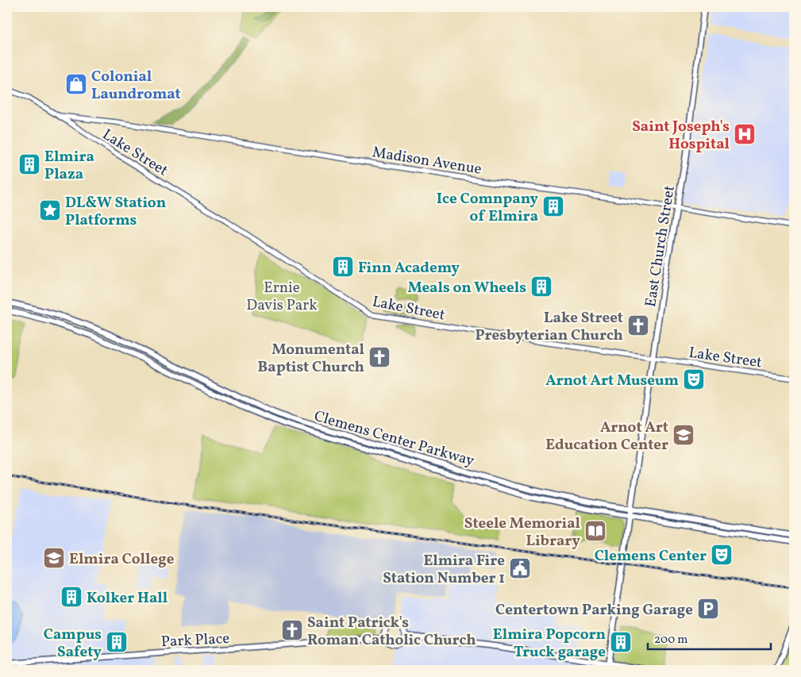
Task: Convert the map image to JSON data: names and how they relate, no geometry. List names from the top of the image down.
{
  "streets": {
    "main road": [
      "Lake Street",
      "Madison Avenue",
      "East Church Street",
      "Clemens Center Parkway",
      "Park Place"
    ]
  },
  "crossings": [
    ["Lake Street", "Madison Avenue"],
    ["Lake Street", "East Church Street"],
    ["Madison Avenue", "East Church Street"],
    ["East Church Street", "Clemens Center Parkway"]
  ],
  "parks": ["Ernie Davis Park"],
  "places": {
    "shop": ["Colonial Laundromat"],
    "hospital": ["Saint Joseph's Hospital"],
    "building": [
      "Elmira Plaza",
      "Ice Comnpany of Elmira",
      "Finn Academy",
      "Meals on Wheels",
      "Kolker Hall",
      "Campus Safety",
      "Elmira Popcorn Truck garage"
    ],
    "place": ["DL&W Station Platforms"],
    "church": ["Lake Street Presbyterian Church", "Monumental Baptist Church", "Saint Patrick's Roman Catholic Church"],
    "theatre": ["Arnot Art Museum", "Clemens Center"],
    "school or university": ["Arnot Art Education Center", "Elmira College"],
    "library": ["Steele Memorial Library"],
    "public building": ["Elmira Fire Station Number 1"],
    "parking": ["Centertown Parking Garage"]
  },
  "scale_bar": "200 m"
}
